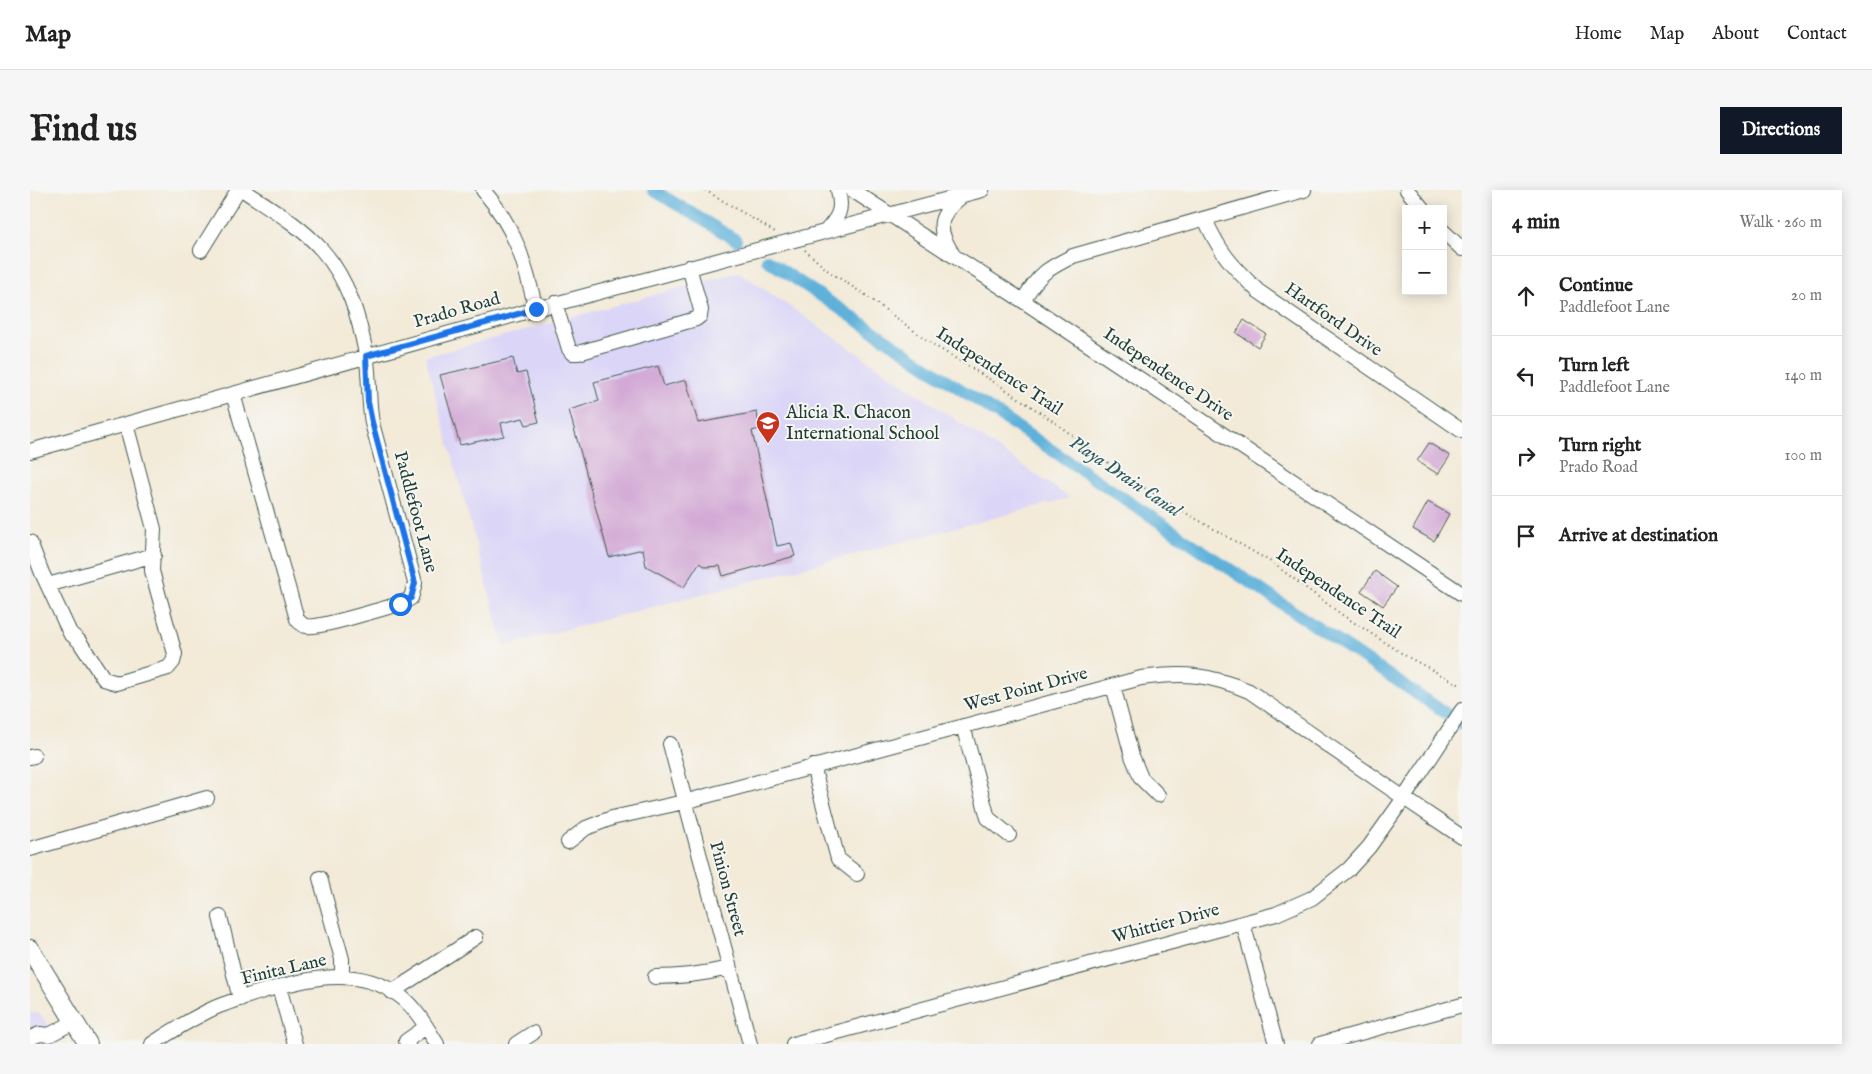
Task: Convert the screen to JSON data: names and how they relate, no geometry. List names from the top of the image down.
{
  "streets": {
    "street": [
      "Prado Road",
      "Hartford Drive",
      "Independence Drive",
      "Paddlefoot Lane",
      "West Point Drive",
      "Pinion Street",
      "Whittier Drive",
      "Finita Lane"
    ],
    "path": ["Independence Trail"]
  },
  "crossings": [
    ["Prado Road", "Independence Drive"],
    ["Prado Road", "Paddlefoot Lane"],
    ["West Point Drive", "Pinion Street"],
    ["West Point Drive", "Whittier Drive"]
  ],
  "water": ["Playa Drain Canal"],
  "places": {
    "school or university": ["Alicia R. Chacon International School"]
  },
  "page": {
    "header": "Map",
    "nav": [
      "Home",
      "Map",
      "About",
      "Contact"
    ],
    "buttons": "Directions",
    "title": "Find us",
    "heading": ["4 min", "Walk · 260 m"],
    "map_buttons": ["+", "−"],
    "list": [
      ["Continue", "Paddlefoot Lane", "20 m"],
      ["Turn left", "Paddlefoot Lane", "140 m"],
      ["Turn right", "Prado Road", "100 m"],
      "Arrive at destination"
    ]
  }
}
